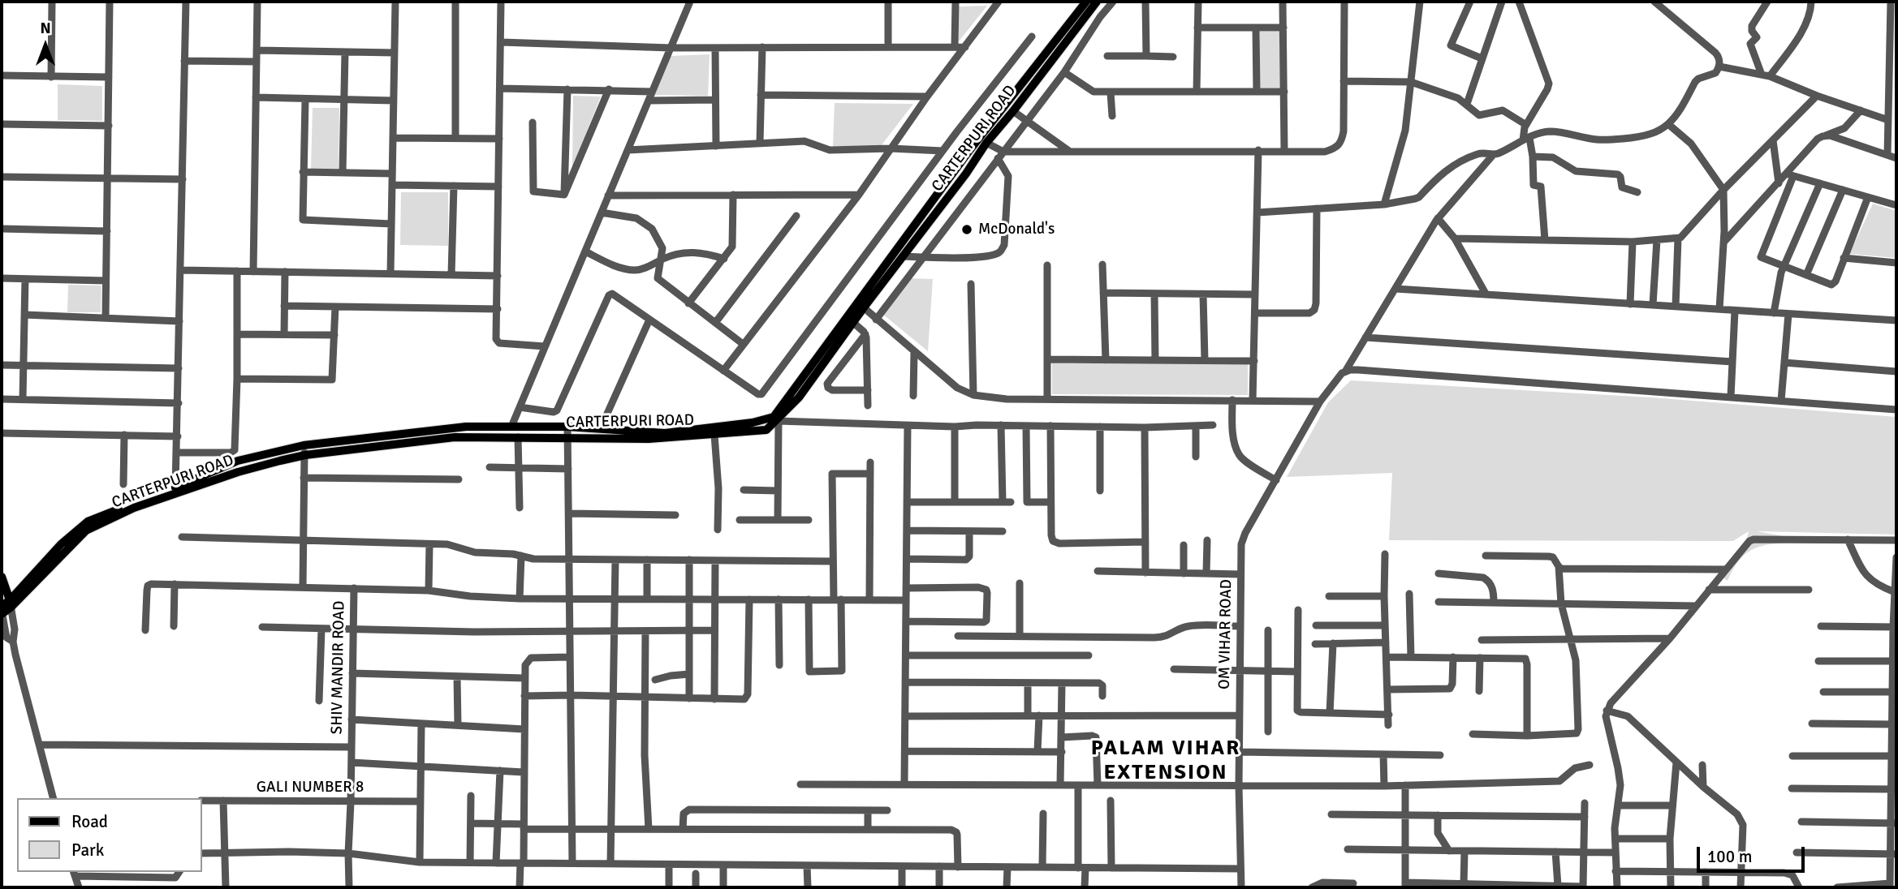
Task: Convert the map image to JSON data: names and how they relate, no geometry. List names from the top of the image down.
{
  "streets": {
    "main road": ["CARTERPURI ROAD"],
    "street": ["OM VIHAR ROAD", "SHIV MANDIR ROAD", "GALI NUMBER 8"]
  },
  "crossings": [
    ["SHIV MANDIR ROAD", "GALI NUMBER 8"]
  ],
  "districts": ["PALAM VIHAR EXTENSION"],
  "places": ["McDonald's"],
  "legend": ["Road", "Park"],
  "scale_bar": "100 m",
  "north": "top"
}
